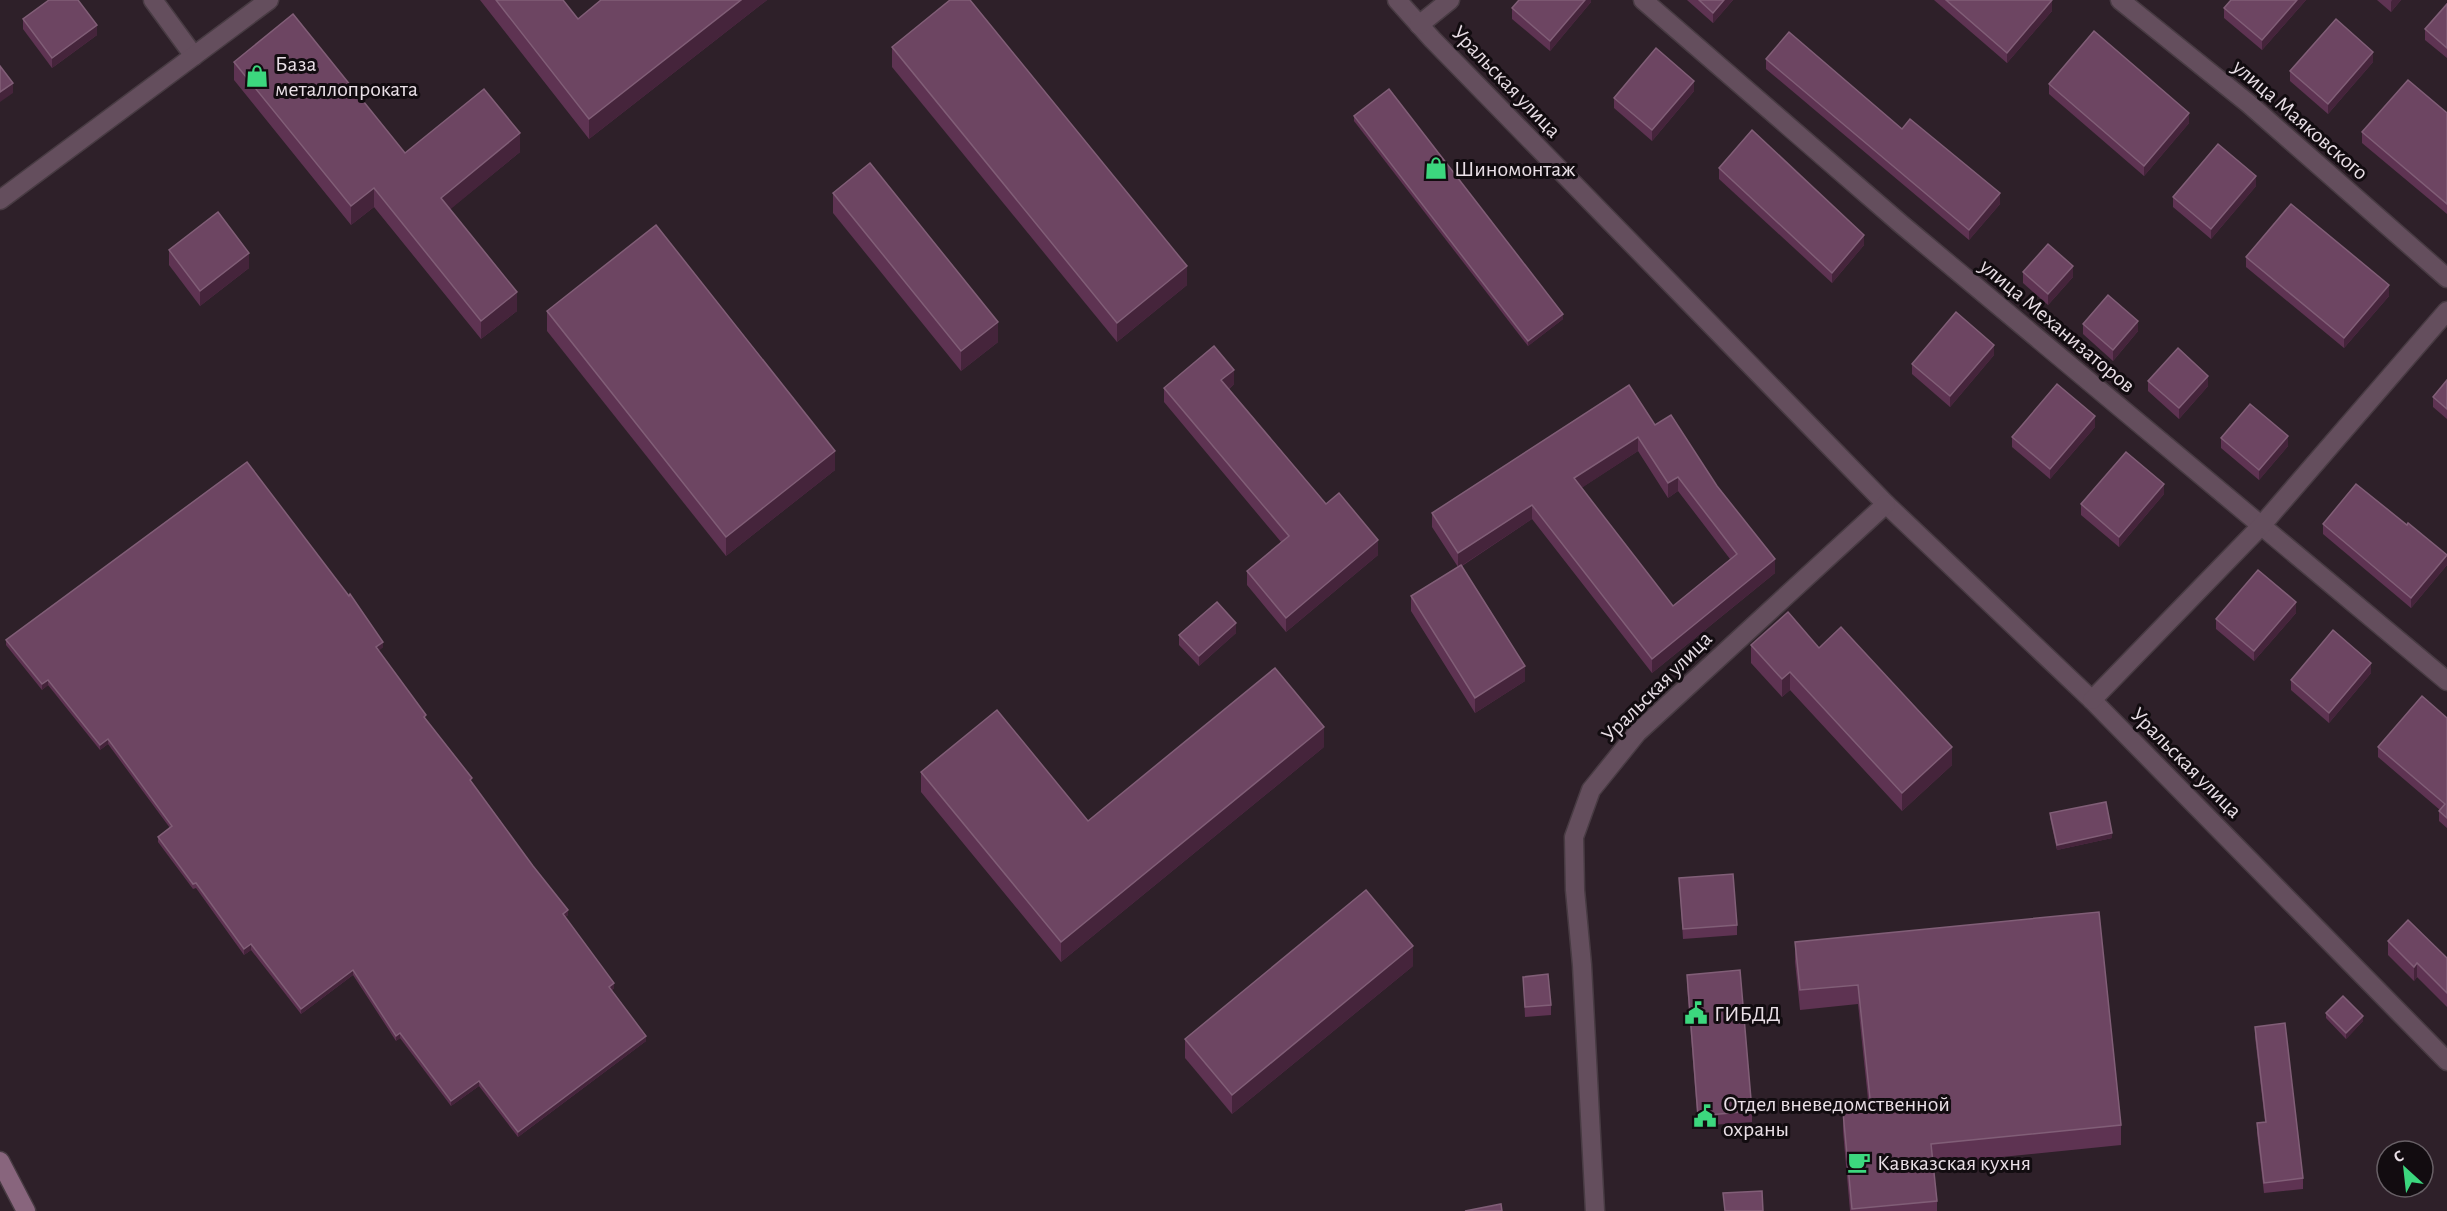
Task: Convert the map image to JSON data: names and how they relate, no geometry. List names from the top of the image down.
{
  "streets": {
    "street": ["Уральская улица", "улица Маяковского", "улица Механизаторов"]
  },
  "places": {
    "shop": ["База металлопроката", "Шиномонтаж"],
    "public building": ["ГИБДД", "Отдел вневедомственной охраны"],
    "cafe": ["Кавказская кухня"]
  },
  "north": "top left"
}
